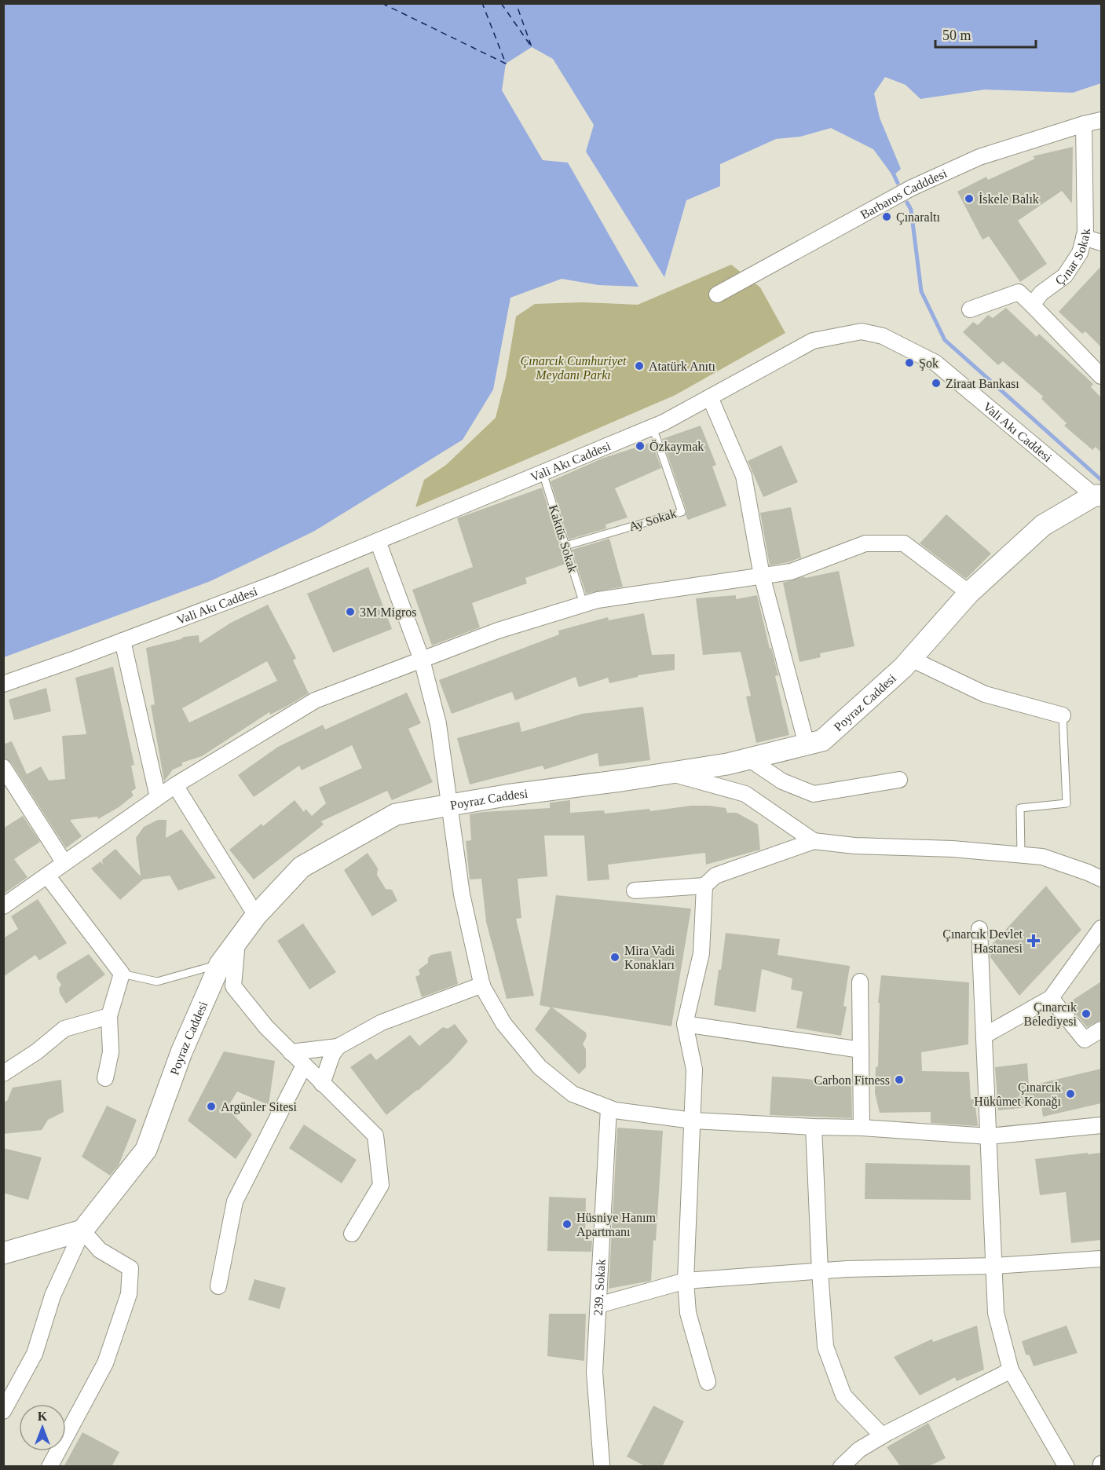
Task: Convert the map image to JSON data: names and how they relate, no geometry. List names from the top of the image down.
{
  "streets": {
    "street": [
      "Barbaros Cadddesi",
      "Çınar Sokak",
      "Vali Akı Caddesi",
      "Poyraz Caddesi",
      "239. Sokak"
    ],
    "lane": ["Ay Sokak", "Kaktüs Sokak"]
  },
  "crossings": [
    ["Barbaros Cadddesi", "Çınar Sokak"],
    ["Vali Akı Caddesi", "Ay Sokak"],
    ["Vali Akı Caddesi", "Kaktüs Sokak"],
    ["Vali Akı Caddesi", "Poyraz Caddesi"],
    ["Ay Sokak", "Kaktüs Sokak"]
  ],
  "parks": ["Çınarcık Cumhuriyet Meydanı Parkı"],
  "places": {
    "other": [
      "İskele Balık",
      "Çınaraltı",
      "Şok",
      "Atatürk Anıtı",
      "Ziraat Bankası",
      "Özkaymak",
      "3M Migros",
      "Mira Vadi Konakları",
      "Çınarcık Belediyesi",
      "Carbon Fitness",
      "Çınarcık Hükûmet Konağı",
      "Argünler Sitesi",
      "Hüsniye Hanım Apartmanı"
    ],
    "health": ["Çınarcık Devlet Hastanesi"]
  },
  "scale_bar": "50 m",
  "north": "top"
}
